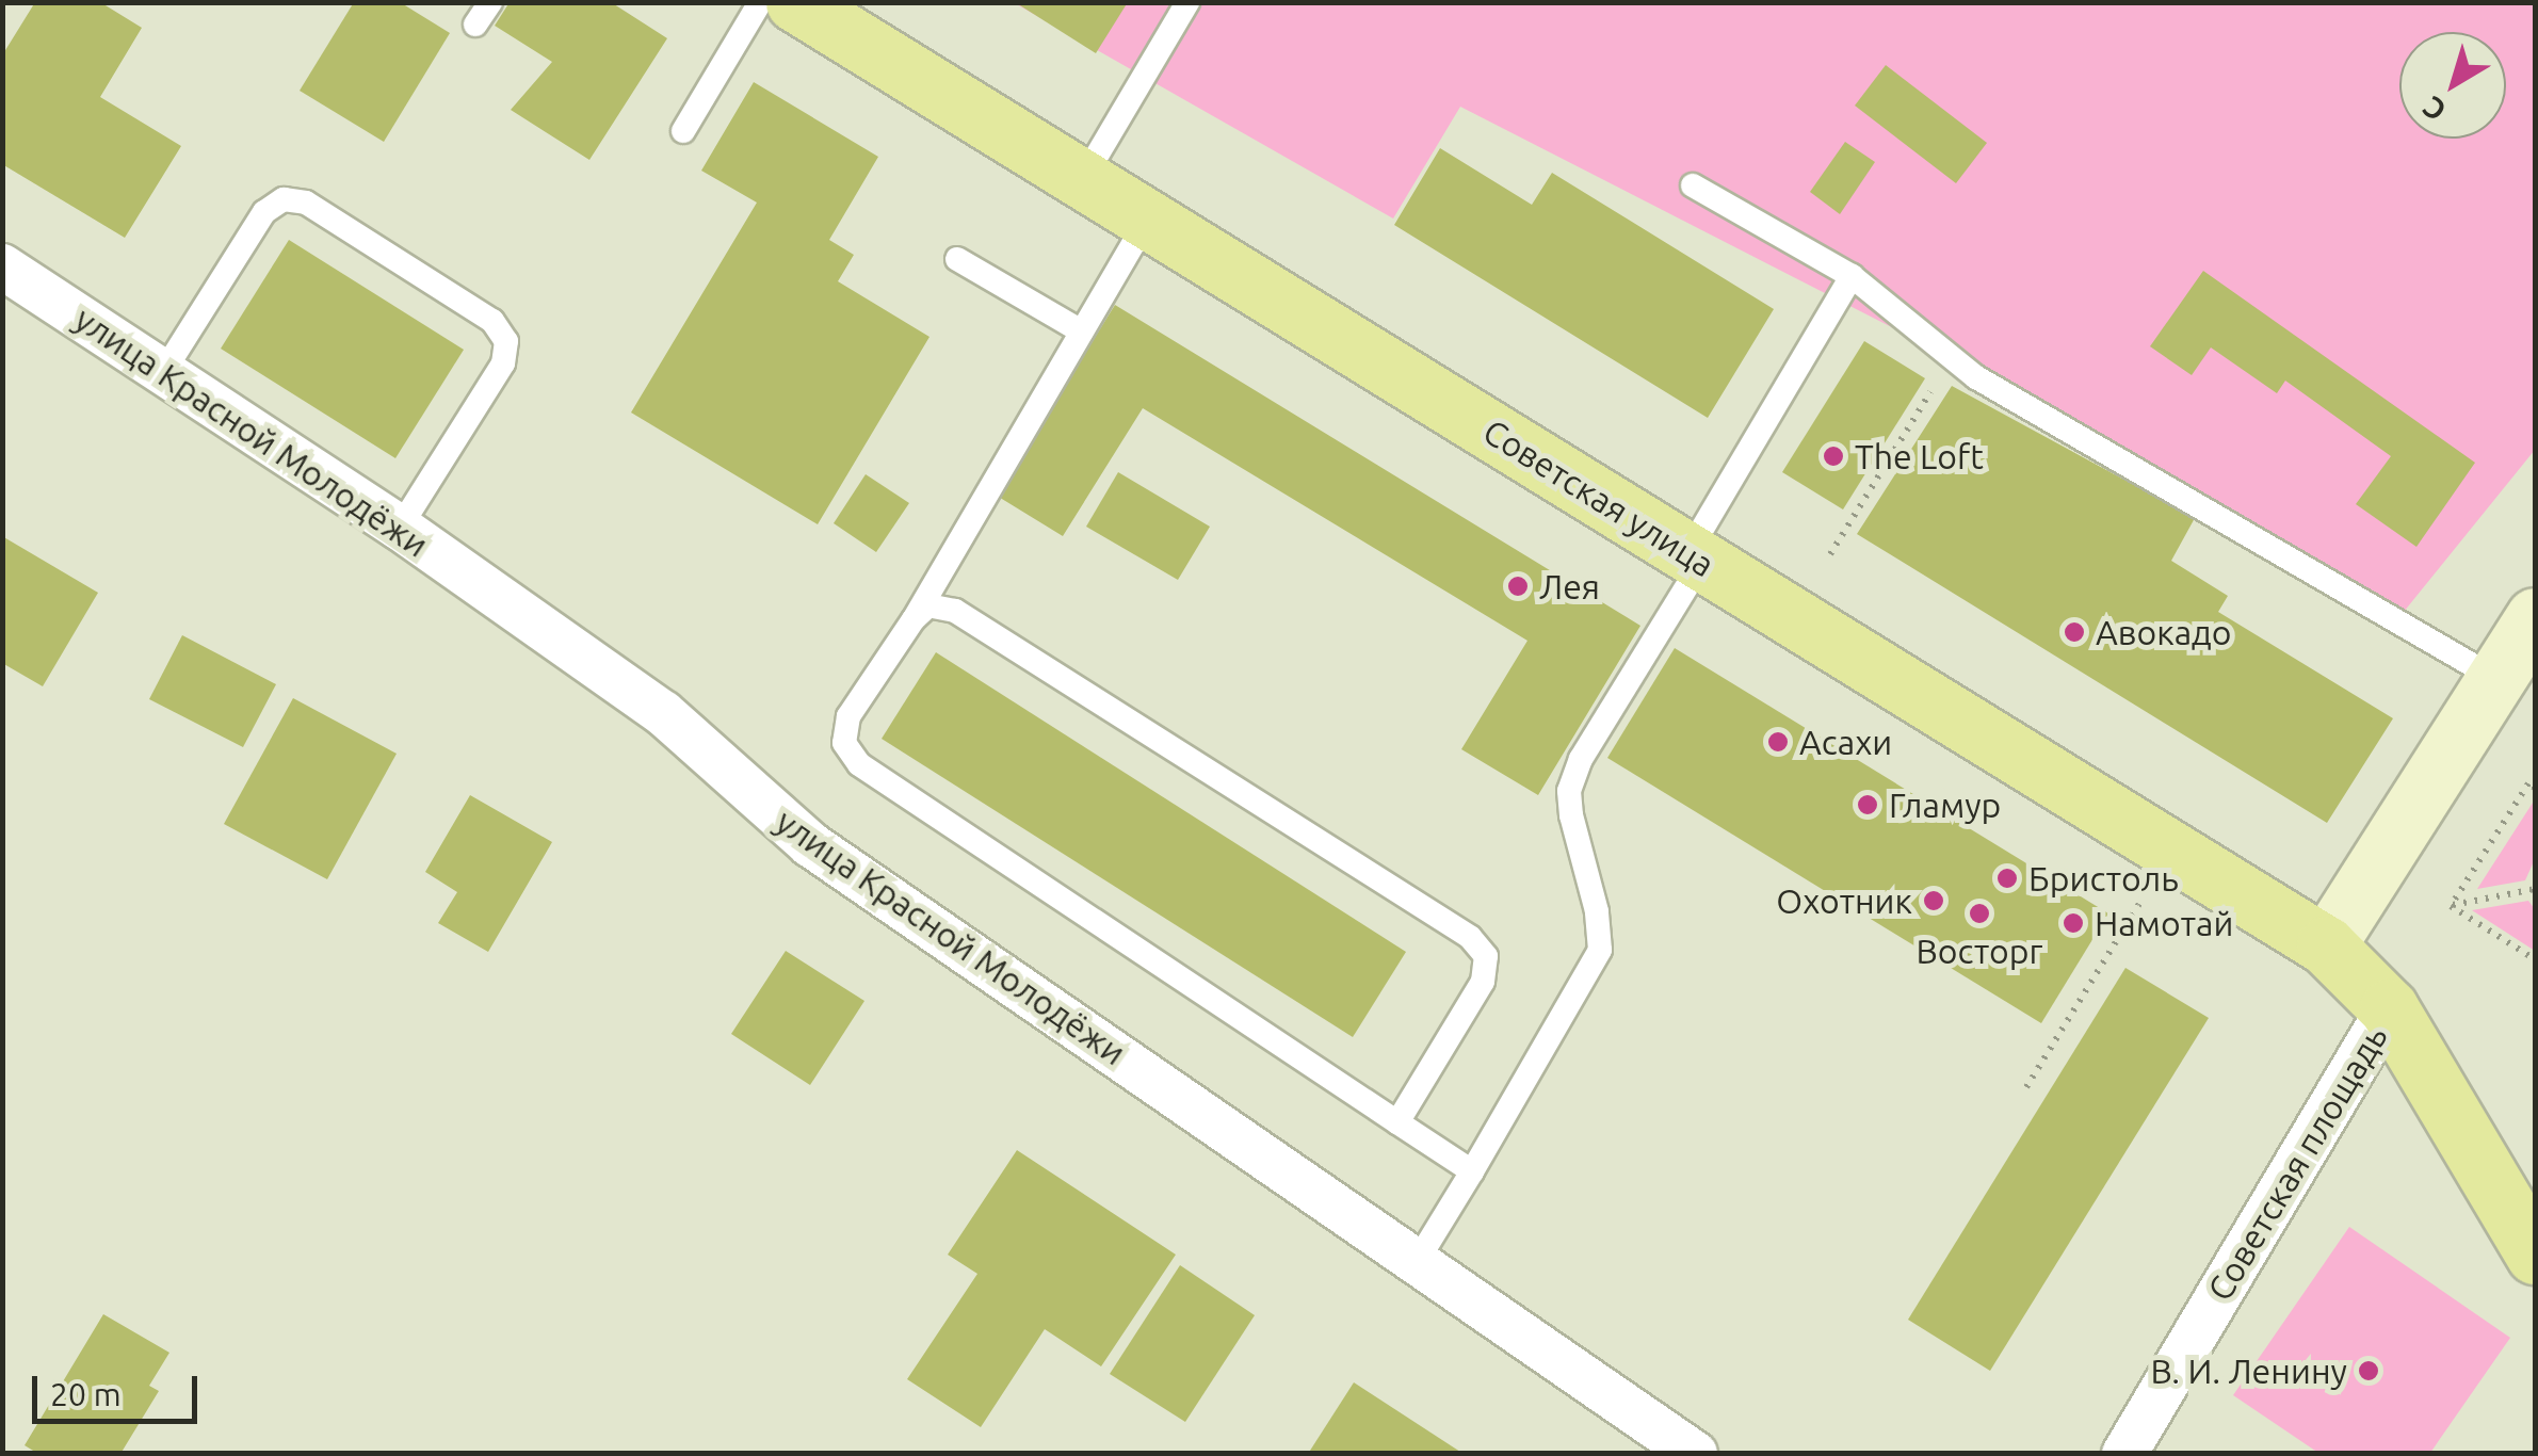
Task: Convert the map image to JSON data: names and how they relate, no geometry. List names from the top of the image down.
{
  "streets": {
    "main road": ["Советская улица", "Советская площадь"],
    "street": ["улица Красной Молодёжи"]
  },
  "crossings": [
    ["Советская улица", "Советская площадь"]
  ],
  "places": [
    "The Loft",
    "Лея",
    "Авокадо",
    "Асахи",
    "Гламур",
    "Бристоль",
    "Охотник",
    "Восторг",
    "Намотай",
    "В. И. Ленину"
  ],
  "scale_bar": "20 m",
  "north": "bottom left"
}
